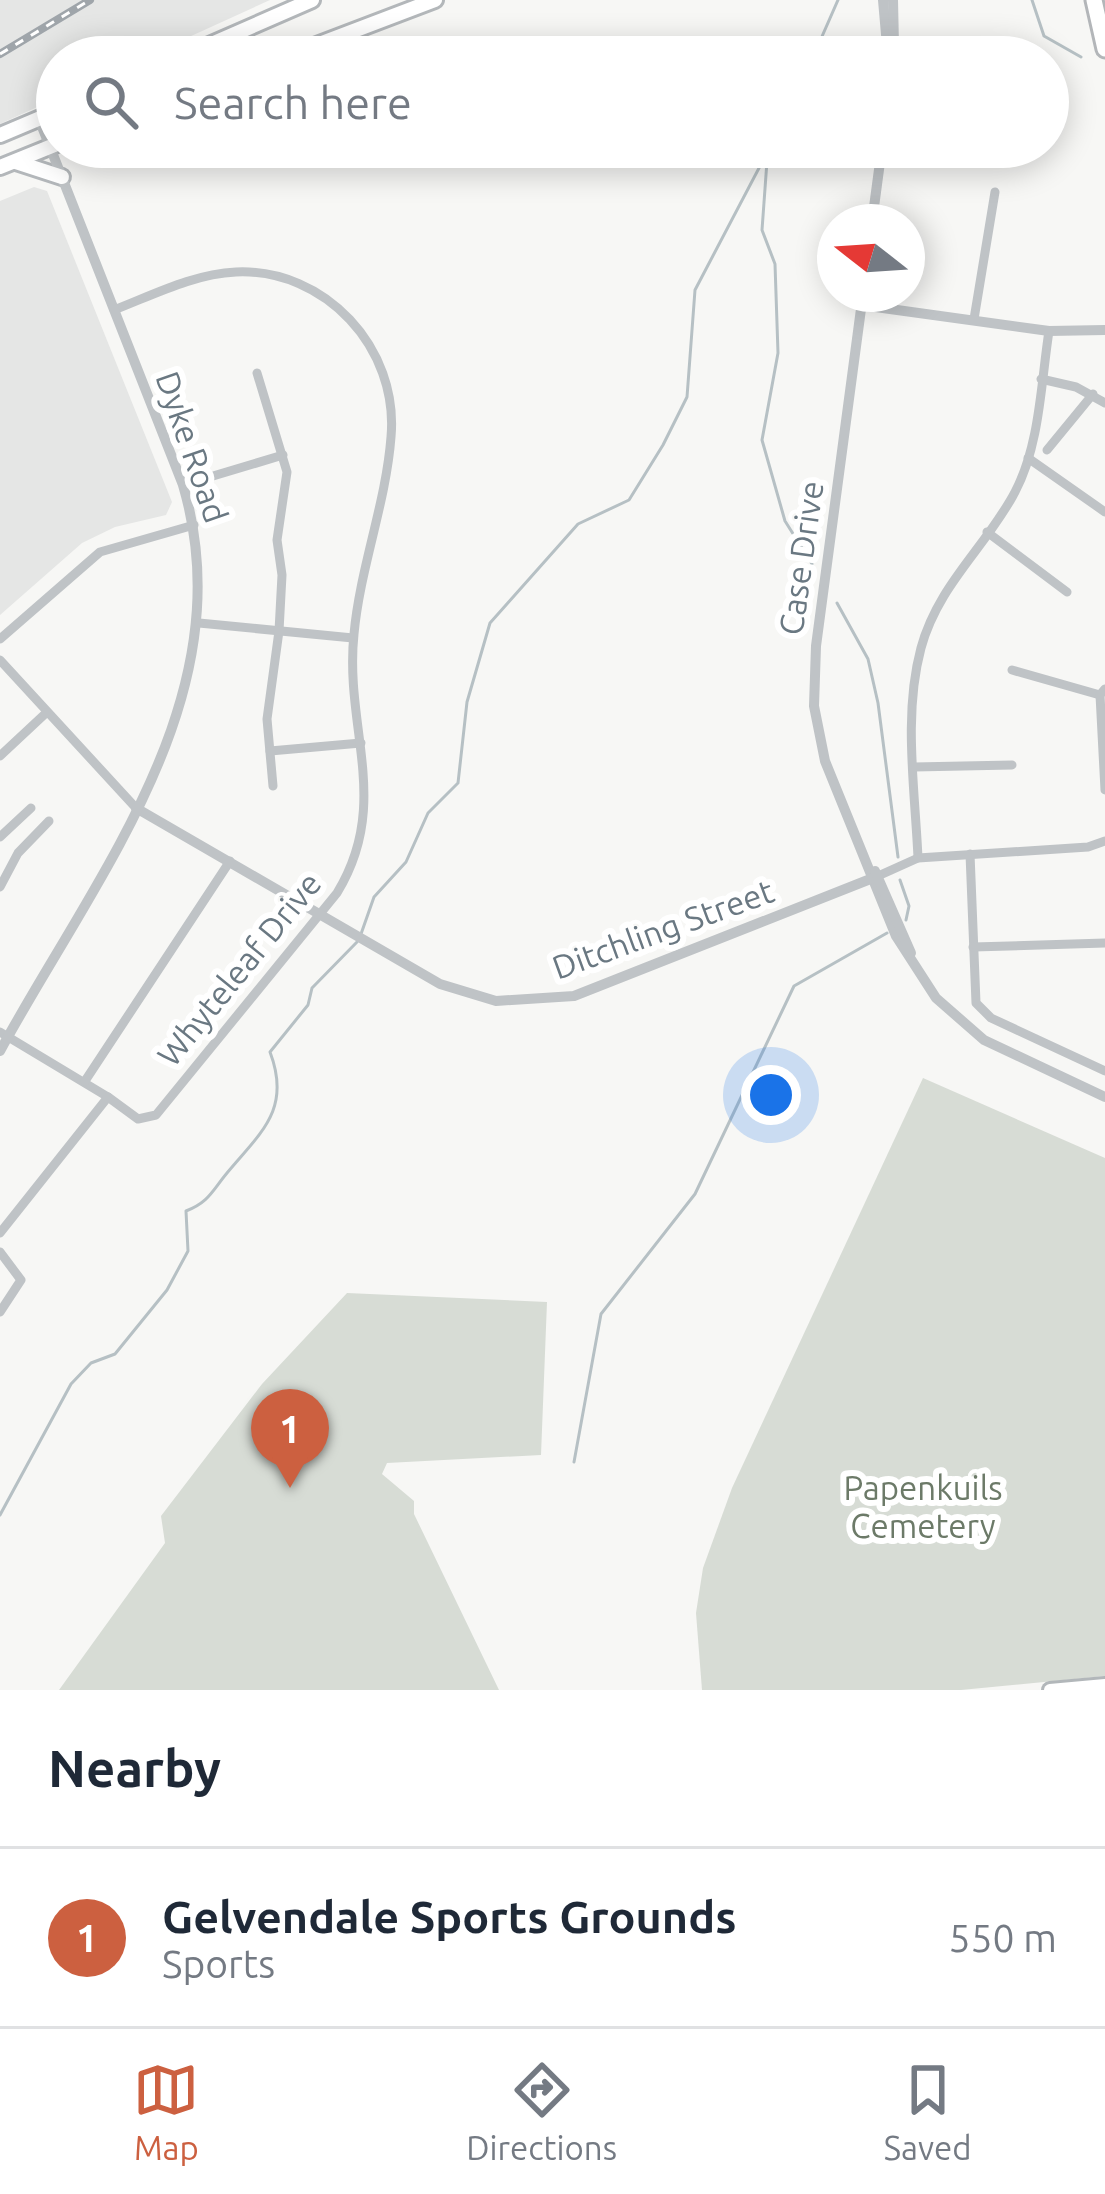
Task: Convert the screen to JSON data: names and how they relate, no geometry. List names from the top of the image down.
{
  "streets": {
    "street": [
      "Dyke Road",
      "Case Drive",
      "Ditchling Street",
      "Whyteleaf Drive"
    ]
  },
  "crossings": [
    ["Dyke Road", "Ditchling Street"],
    ["Dyke Road", "Whyteleaf Drive"],
    ["Case Drive", "Ditchling Street"],
    ["Ditchling Street", "Whyteleaf Drive"]
  ],
  "parks": ["Papenkuils Cemetery"],
  "north": "left",
  "page": {
    "search": "Search here",
    "pins": "1",
    "heading": "Nearby",
    "list": [
      {
        "mark": "1",
        "name": "Gelvendale Sports Grounds",
        "note": "Sports",
        "value": "550 m"
      }
    ],
    "nav": ["Map", "Directions", "Saved"]
  }
}
